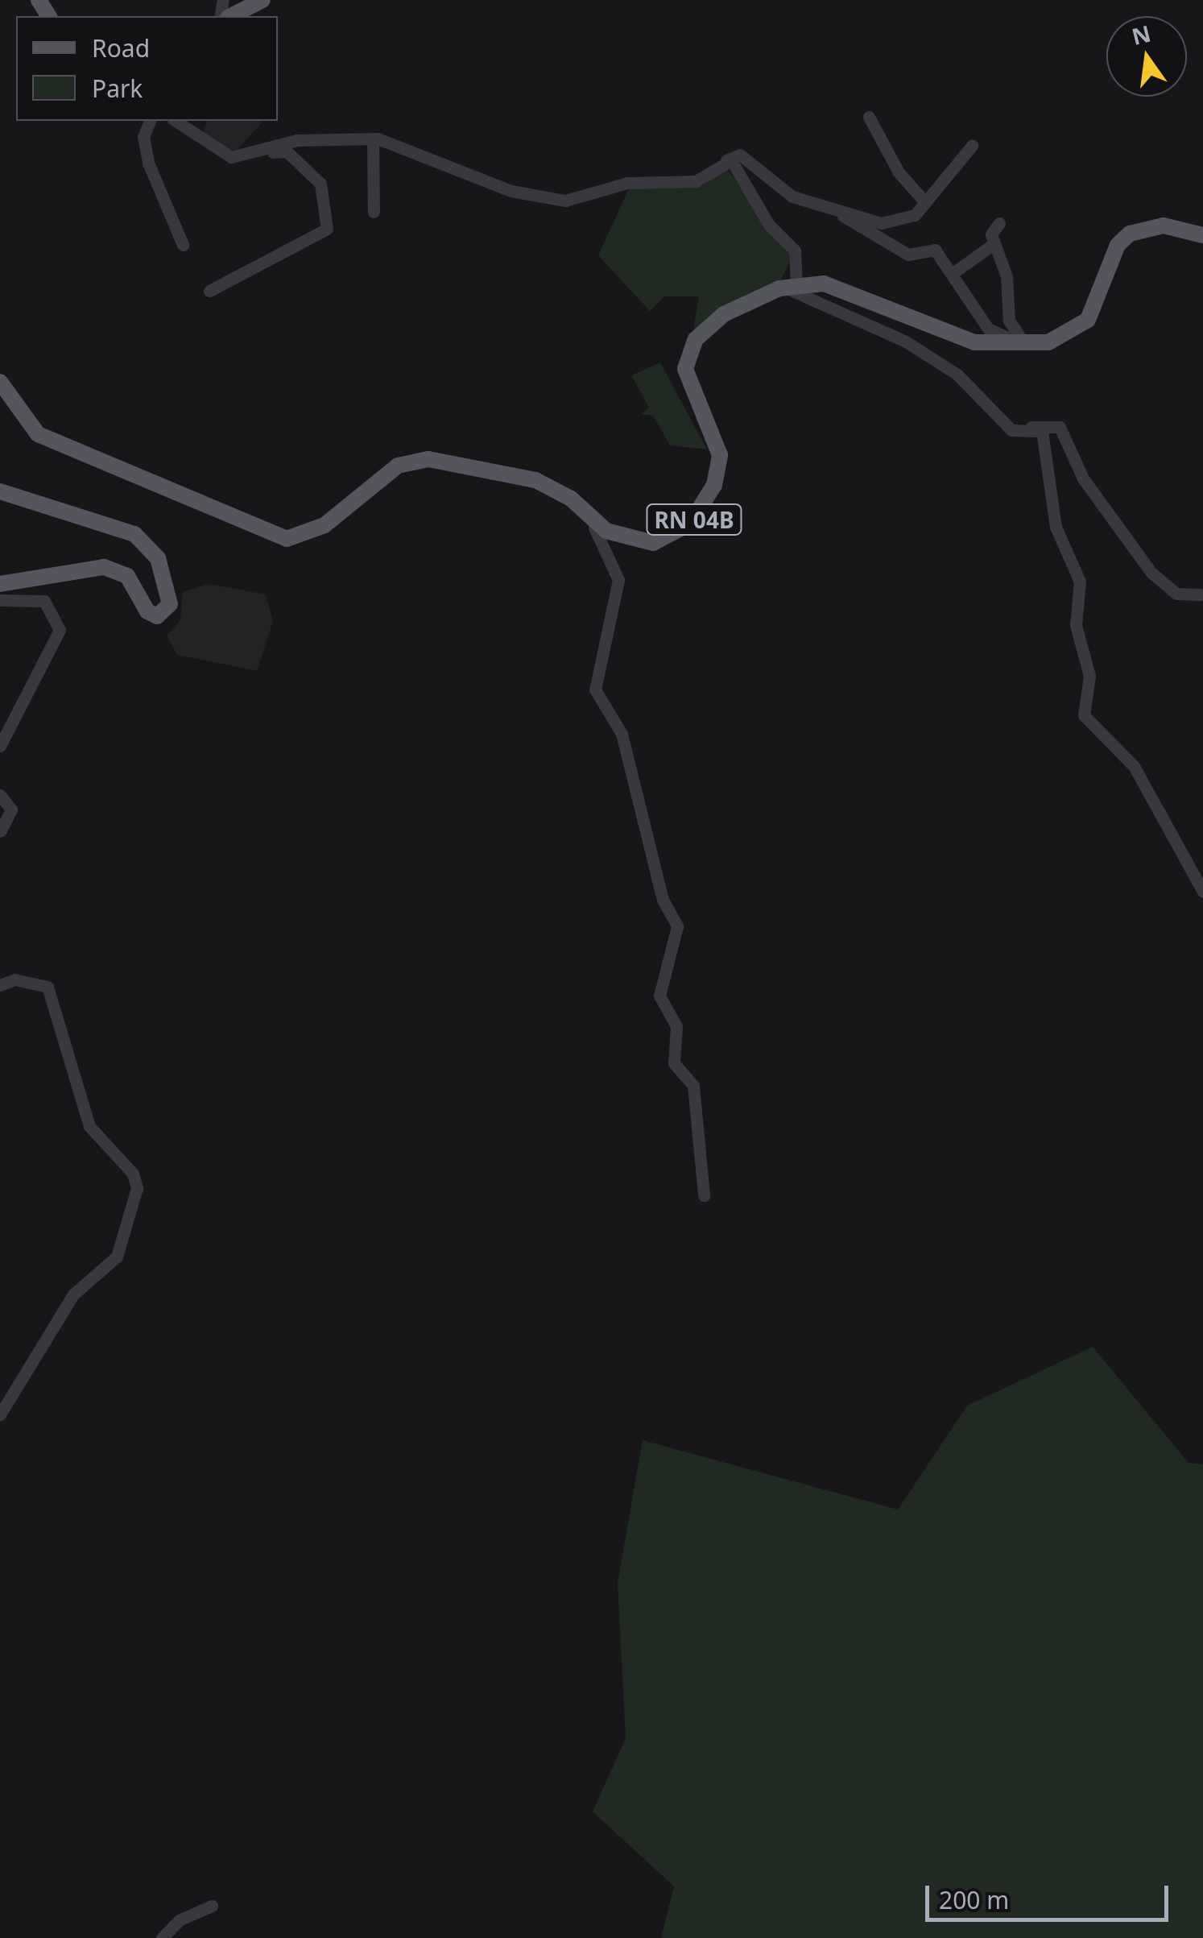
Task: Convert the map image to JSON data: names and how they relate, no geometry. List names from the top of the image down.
{
  "streets": {
    "main road": ["RN 04B"]
  },
  "legend": ["Road", "Park"],
  "scale_bar": "200 m",
  "north": "top"
}
